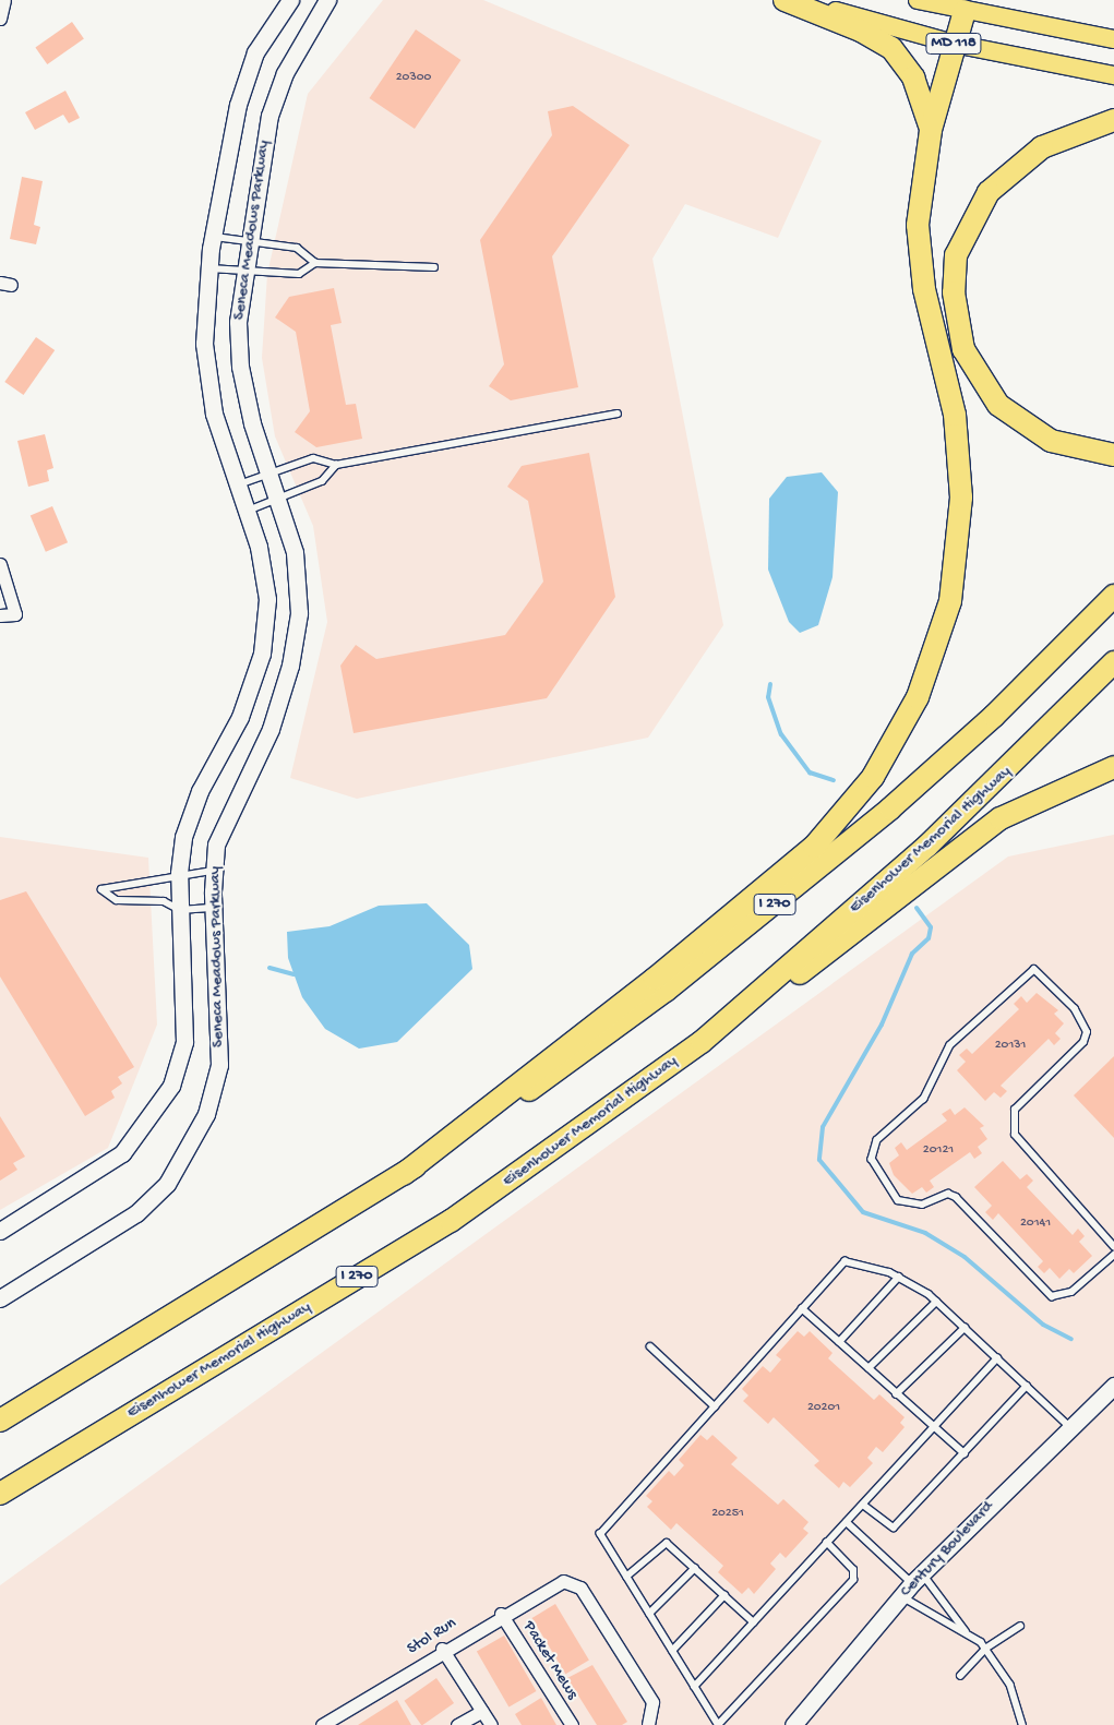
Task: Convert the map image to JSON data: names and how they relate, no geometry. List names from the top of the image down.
{
  "streets": {
    "highway": ["Eisenhower Memorial Highway", "I 270"],
    "main road": ["MD 118"],
    "street": [
      "Seneca Meadows Parkway",
      "Century Boulevard",
      "Stol Run",
      "Packet Mews"
    ]
  },
  "crossings": [
    ["Stol Run", "Packet Mews"]
  ],
  "house_numbers": [
    "20300",
    "20131",
    "20121",
    "20141",
    "20201",
    "20251"
  ]
}
